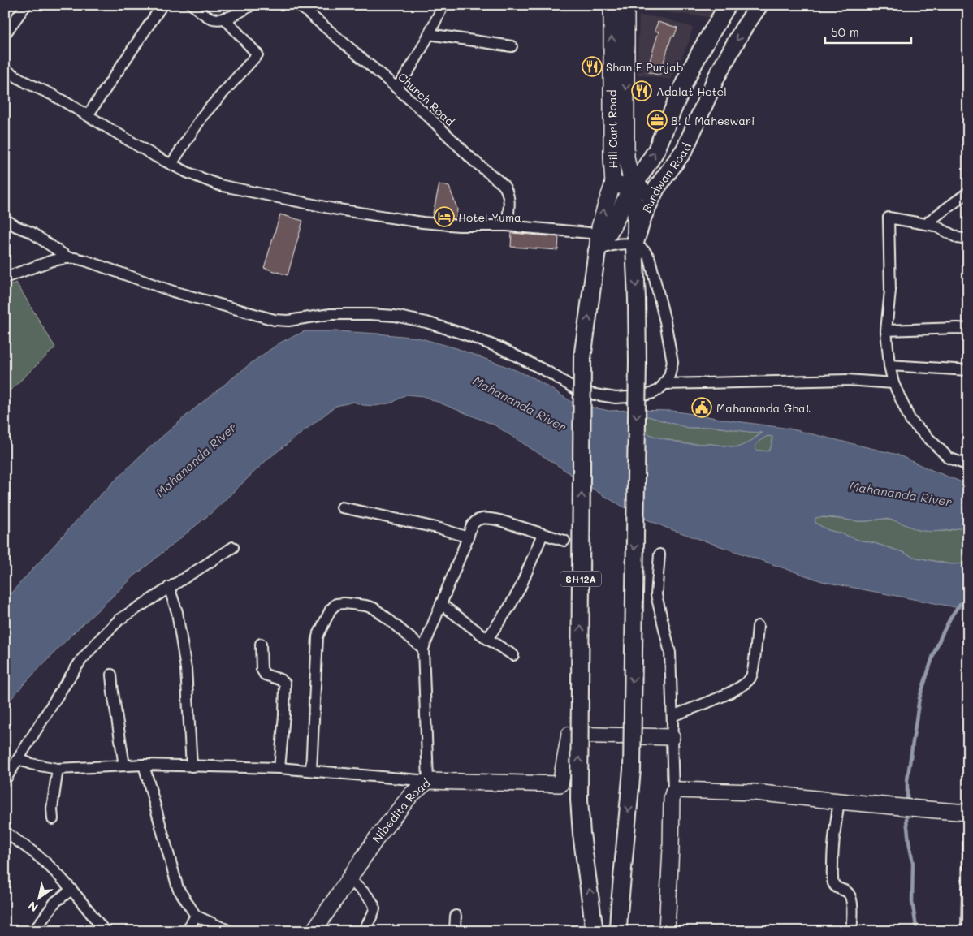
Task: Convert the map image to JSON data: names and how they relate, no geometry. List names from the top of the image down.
{
  "streets": {
    "main road": ["Hill Cart Road", "Burdwan Road", "SH12A"],
    "street": ["Church Road", "Nibedita Road"]
  },
  "crossings": [
    ["Hill Cart Road", "Burdwan Road"]
  ],
  "water": ["Mahananda River"],
  "places": {
    "restaurant": ["Shan E Punjab", "Adalat Hotel"],
    "office": ["B. L Maheswari"],
    "hotel": ["Hotel Yuma"],
    "public building": ["Mahananda Ghat"]
  },
  "scale_bar": "50 m",
  "north": "bottom left"
}
